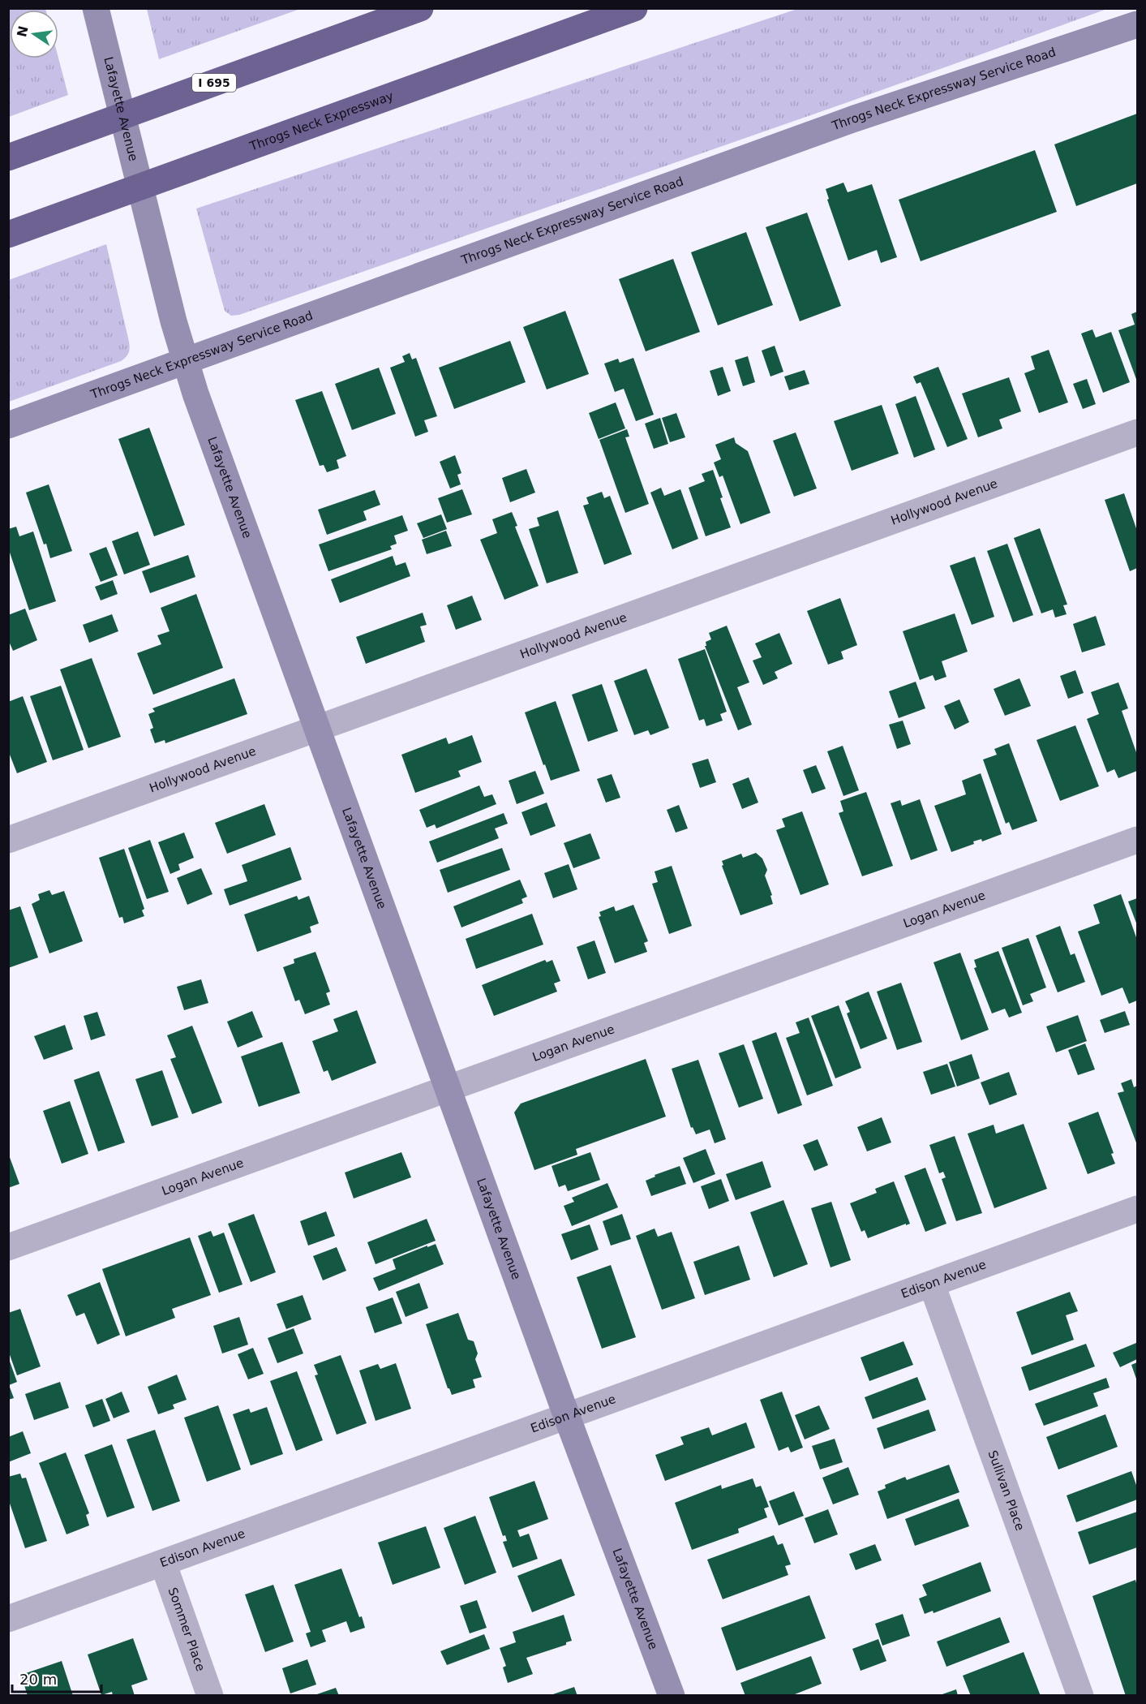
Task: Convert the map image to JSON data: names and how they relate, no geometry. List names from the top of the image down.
{
  "streets": {
    "highway": ["I 695", "Throgs Neck Expressway"],
    "street": [
      "Throgs Neck Expressway Service Road",
      "Lafayette Avenue",
      "Hollywood Avenue",
      "Logan Avenue",
      "Edison Avenue",
      "Sullivan Place",
      "Sommer Place"
    ]
  },
  "crossings": [
    ["Throgs Neck Expressway Service Road", "Lafayette Avenue"],
    ["Lafayette Avenue", "Hollywood Avenue"],
    ["Lafayette Avenue", "Logan Avenue"],
    ["Lafayette Avenue", "Edison Avenue"],
    ["Edison Avenue", "Sullivan Place"],
    ["Edison Avenue", "Sommer Place"]
  ],
  "scale_bar": "20 m",
  "north": "left"
}
